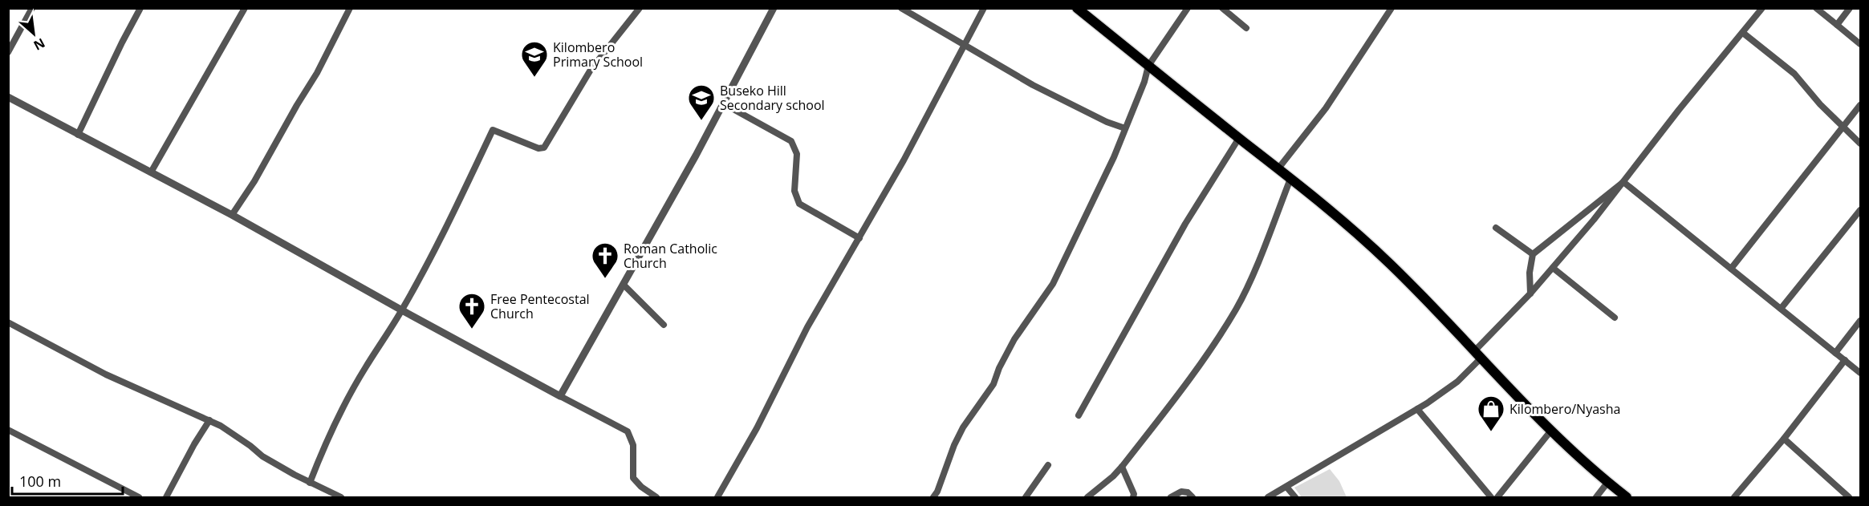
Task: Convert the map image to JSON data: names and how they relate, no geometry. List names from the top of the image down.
{
  "places": {
    "school or university": ["Kilombero Primary School", "Buseko Hill Secondary school"],
    "church": ["Roman Catholic Church", "Free Pentecostal Church"],
    "shop": ["Kilombero/Nyasha"]
  },
  "scale_bar": "100 m",
  "north": "bottom right"
}
